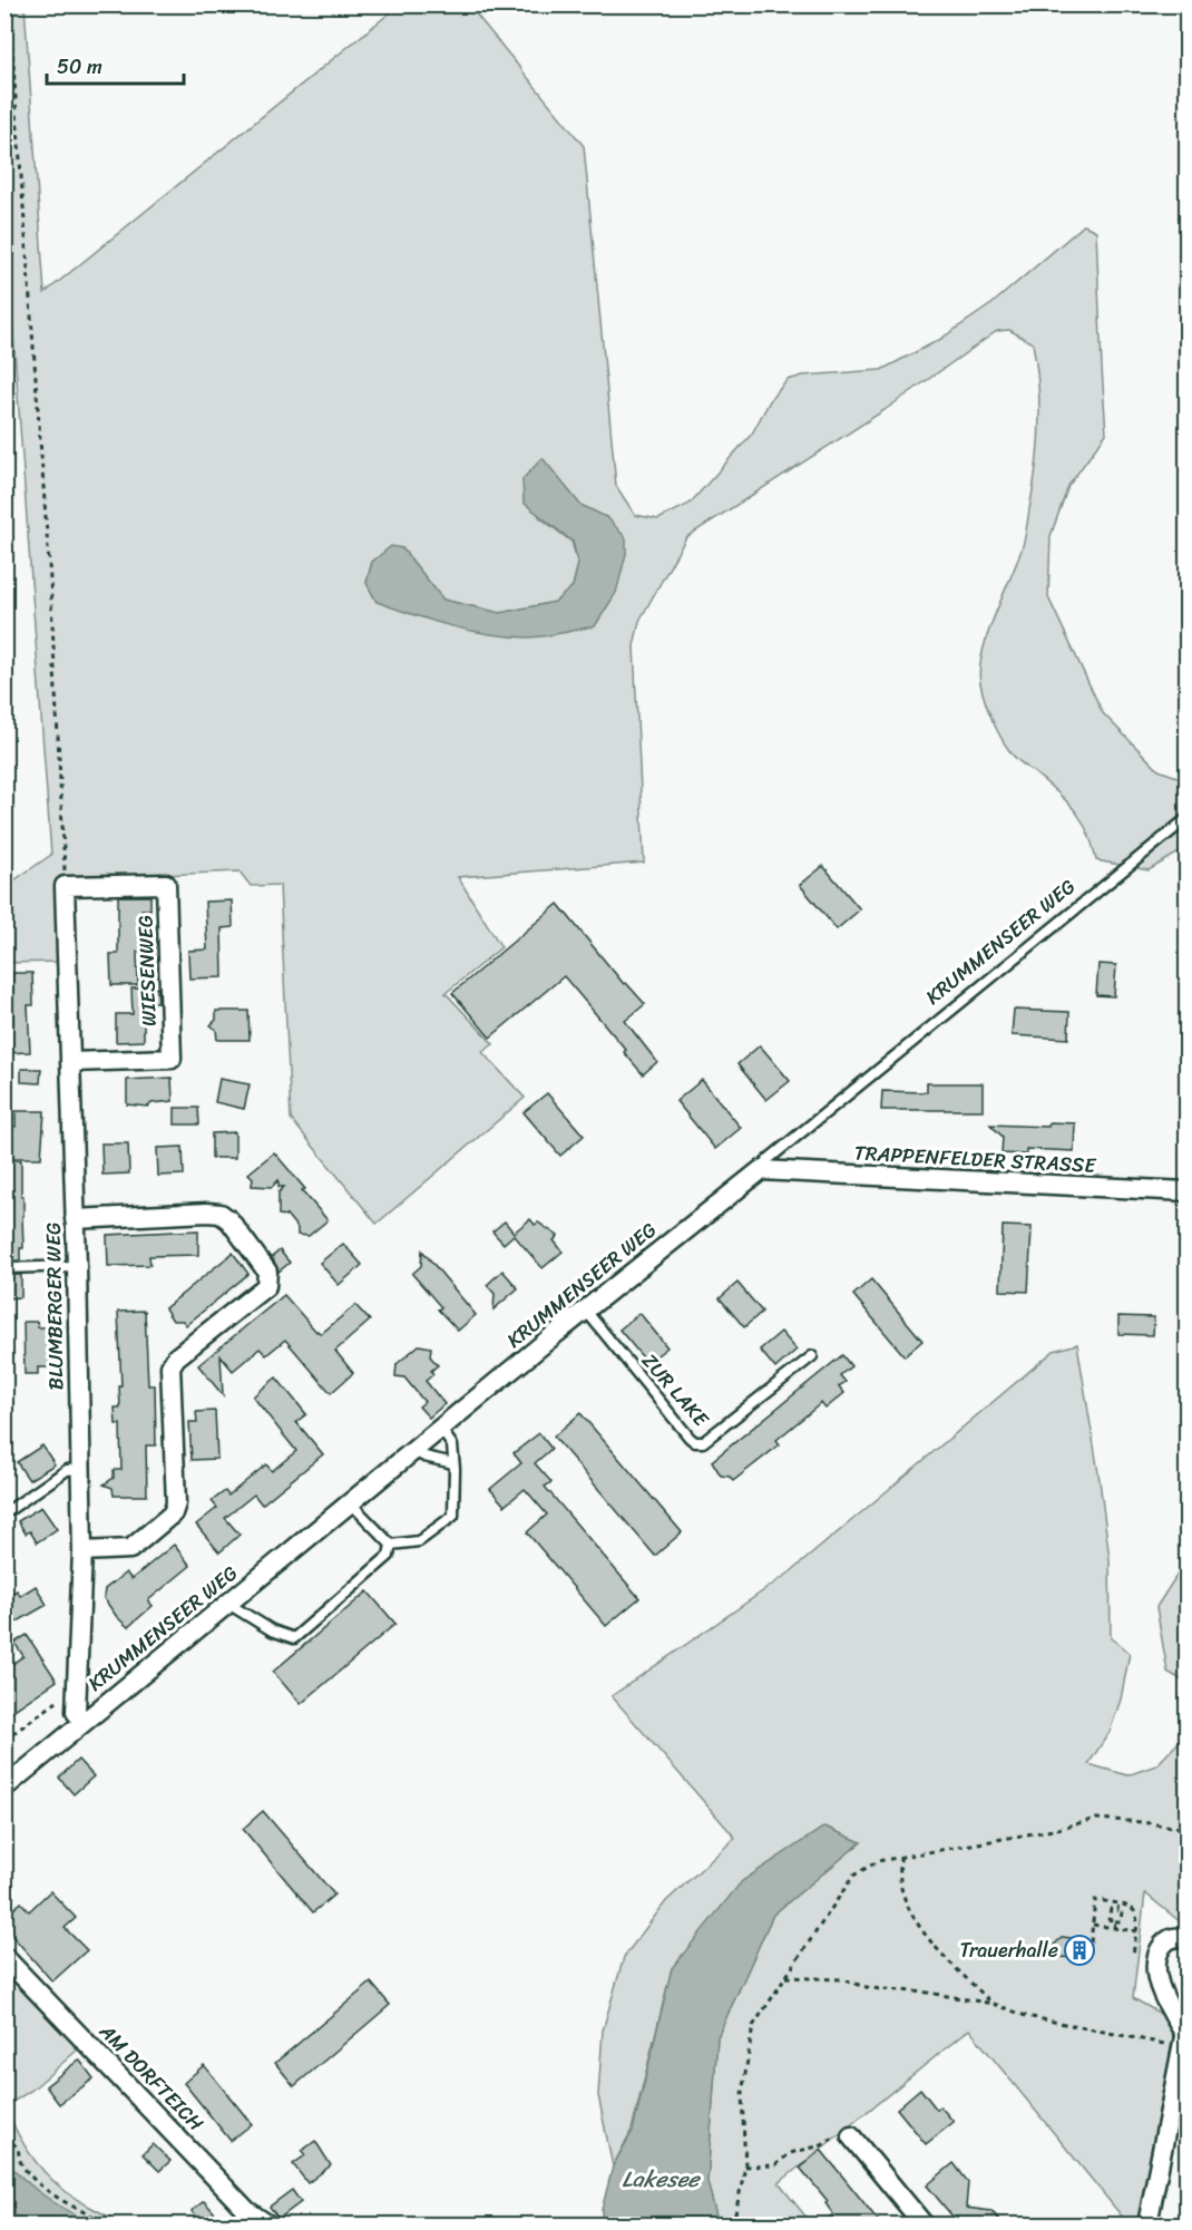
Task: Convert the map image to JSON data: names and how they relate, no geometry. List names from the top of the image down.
{
  "streets": {
    "street": [
      "KRUMMENSEER WEG",
      "WIESENWEG",
      "TRAPPENFELDER STRASSE",
      "BLUMBERGER WEG",
      "AM DORFTEICH"
    ],
    "lane": ["ZUR LAKE"]
  },
  "crossings": [
    ["KRUMMENSEER WEG", "TRAPPENFELDER STRASSE"],
    ["KRUMMENSEER WEG", "BLUMBERGER WEG"],
    ["KRUMMENSEER WEG", "ZUR LAKE"],
    ["WIESENWEG", "BLUMBERGER WEG"]
  ],
  "water": ["Lakesee"],
  "places": {
    "building": ["Trauerhalle"]
  },
  "scale_bar": "50 m"
}
